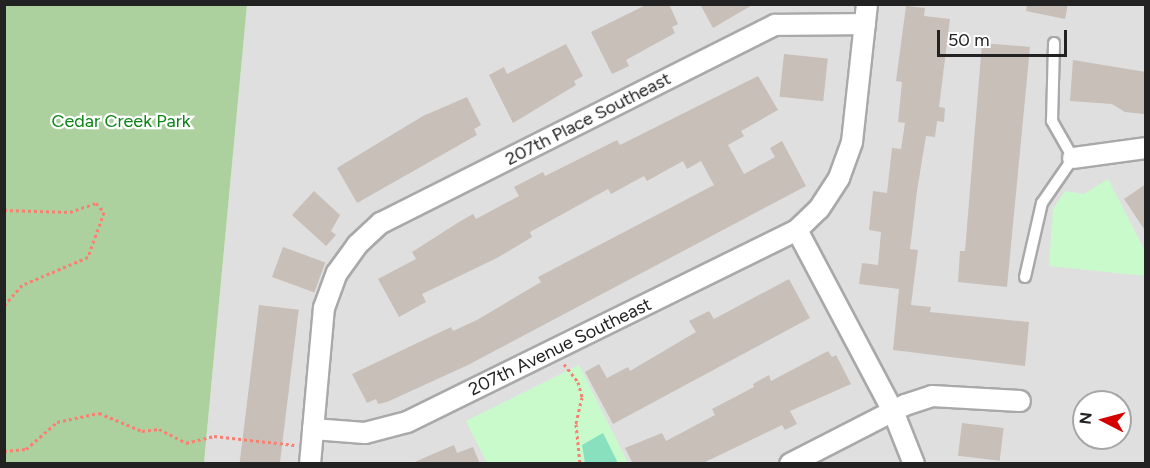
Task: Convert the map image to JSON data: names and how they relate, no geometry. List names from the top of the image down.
{
  "streets": {
    "street": ["207th Place Southeast", "207th Avenue Southeast"]
  },
  "crossings": [
    ["207th Place Southeast", "207th Avenue Southeast"]
  ],
  "parks": ["Cedar Creek Park"],
  "scale_bar": "50 m",
  "north": "left"
}
